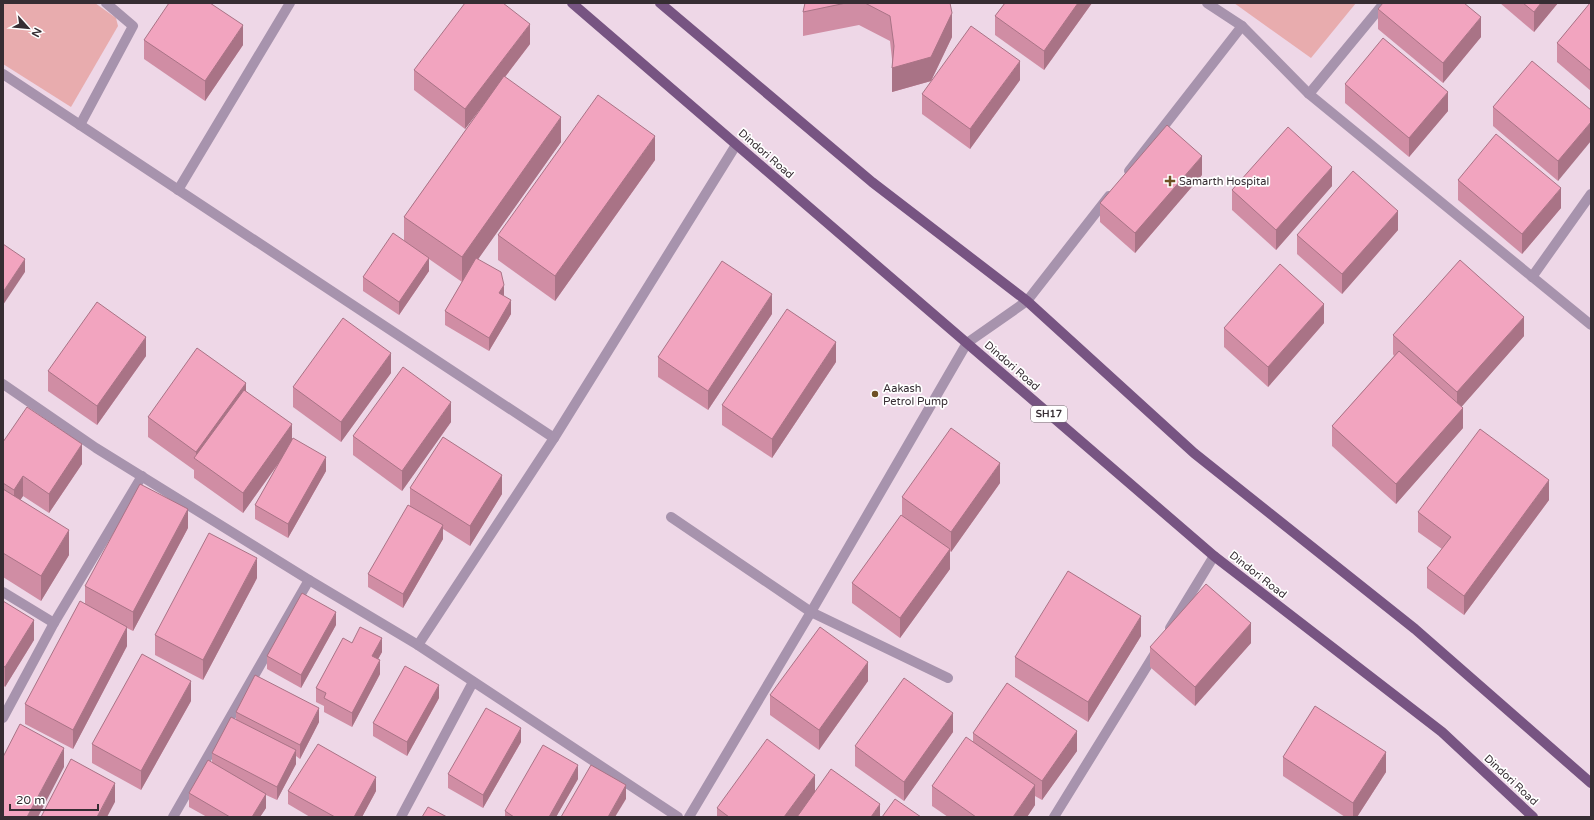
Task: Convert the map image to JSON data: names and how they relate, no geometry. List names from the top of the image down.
{
  "streets": {
    "main road": ["Dindori Road", "SH17"]
  },
  "places": {
    "health": ["Samarth Hospital"],
    "other": ["Aakash Petrol Pump"]
  },
  "scale_bar": "20 m",
  "north": "bottom right"
}
